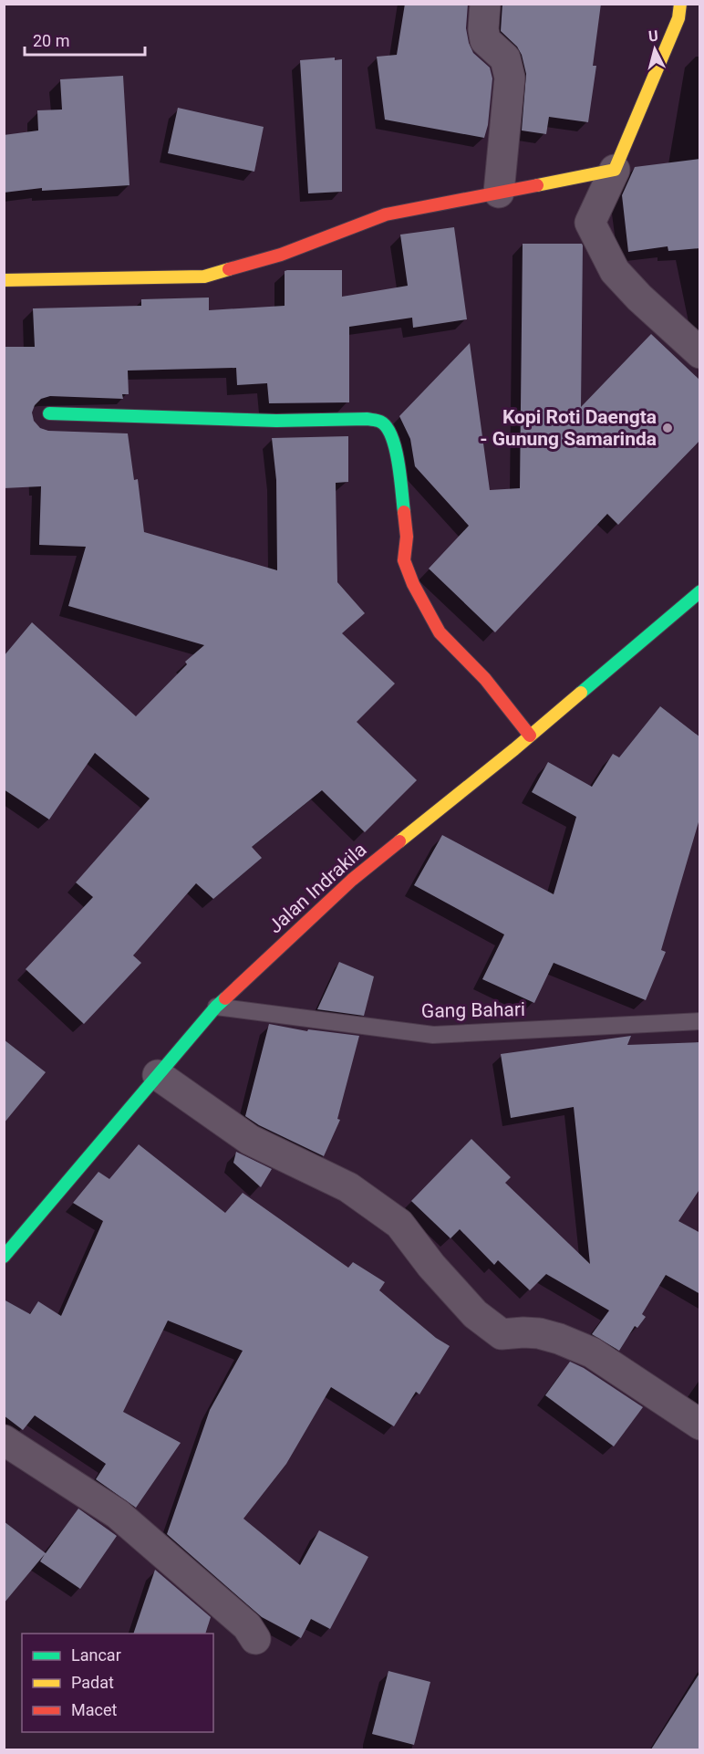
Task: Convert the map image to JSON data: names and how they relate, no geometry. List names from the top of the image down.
{
  "streets": {
    "street": ["Jalan Indrakila"],
    "lane": ["Gang Bahari"]
  },
  "crossings": [
    ["Jalan Indrakila", "Gang Bahari"]
  ],
  "places": ["Kopi Roti Daengta - Gunung Samarinda"],
  "legend": ["Lancar", "Padat", "Macet"],
  "scale_bar": "20 m",
  "north": "top"
}
